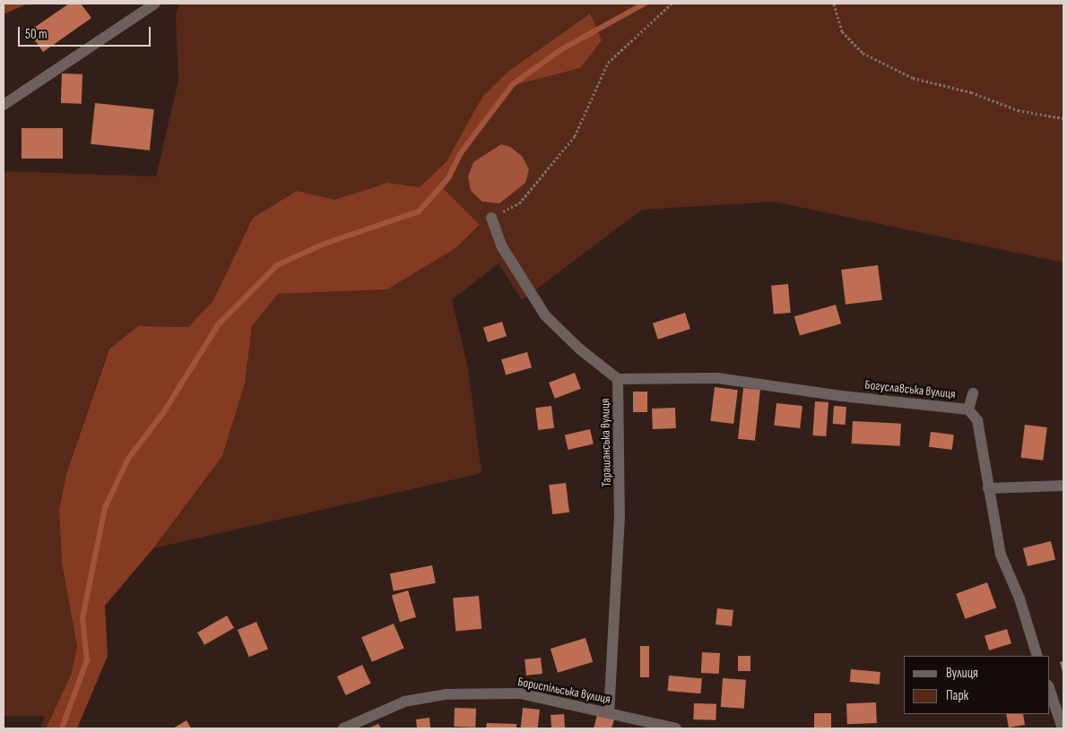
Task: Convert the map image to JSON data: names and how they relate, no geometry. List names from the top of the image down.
{
  "streets": {
    "street": ["Богуславська вулиця", "Тарашанська вулиця", "Бориспільська вулиця"]
  },
  "crossings": [
    ["Богуславська вулиця", "Тарашанська вулиця"],
    ["Тарашанська вулиця", "Бориспільська вулиця"]
  ],
  "legend": ["Вулиця", "Парк"],
  "scale_bar": "50 m"
}
